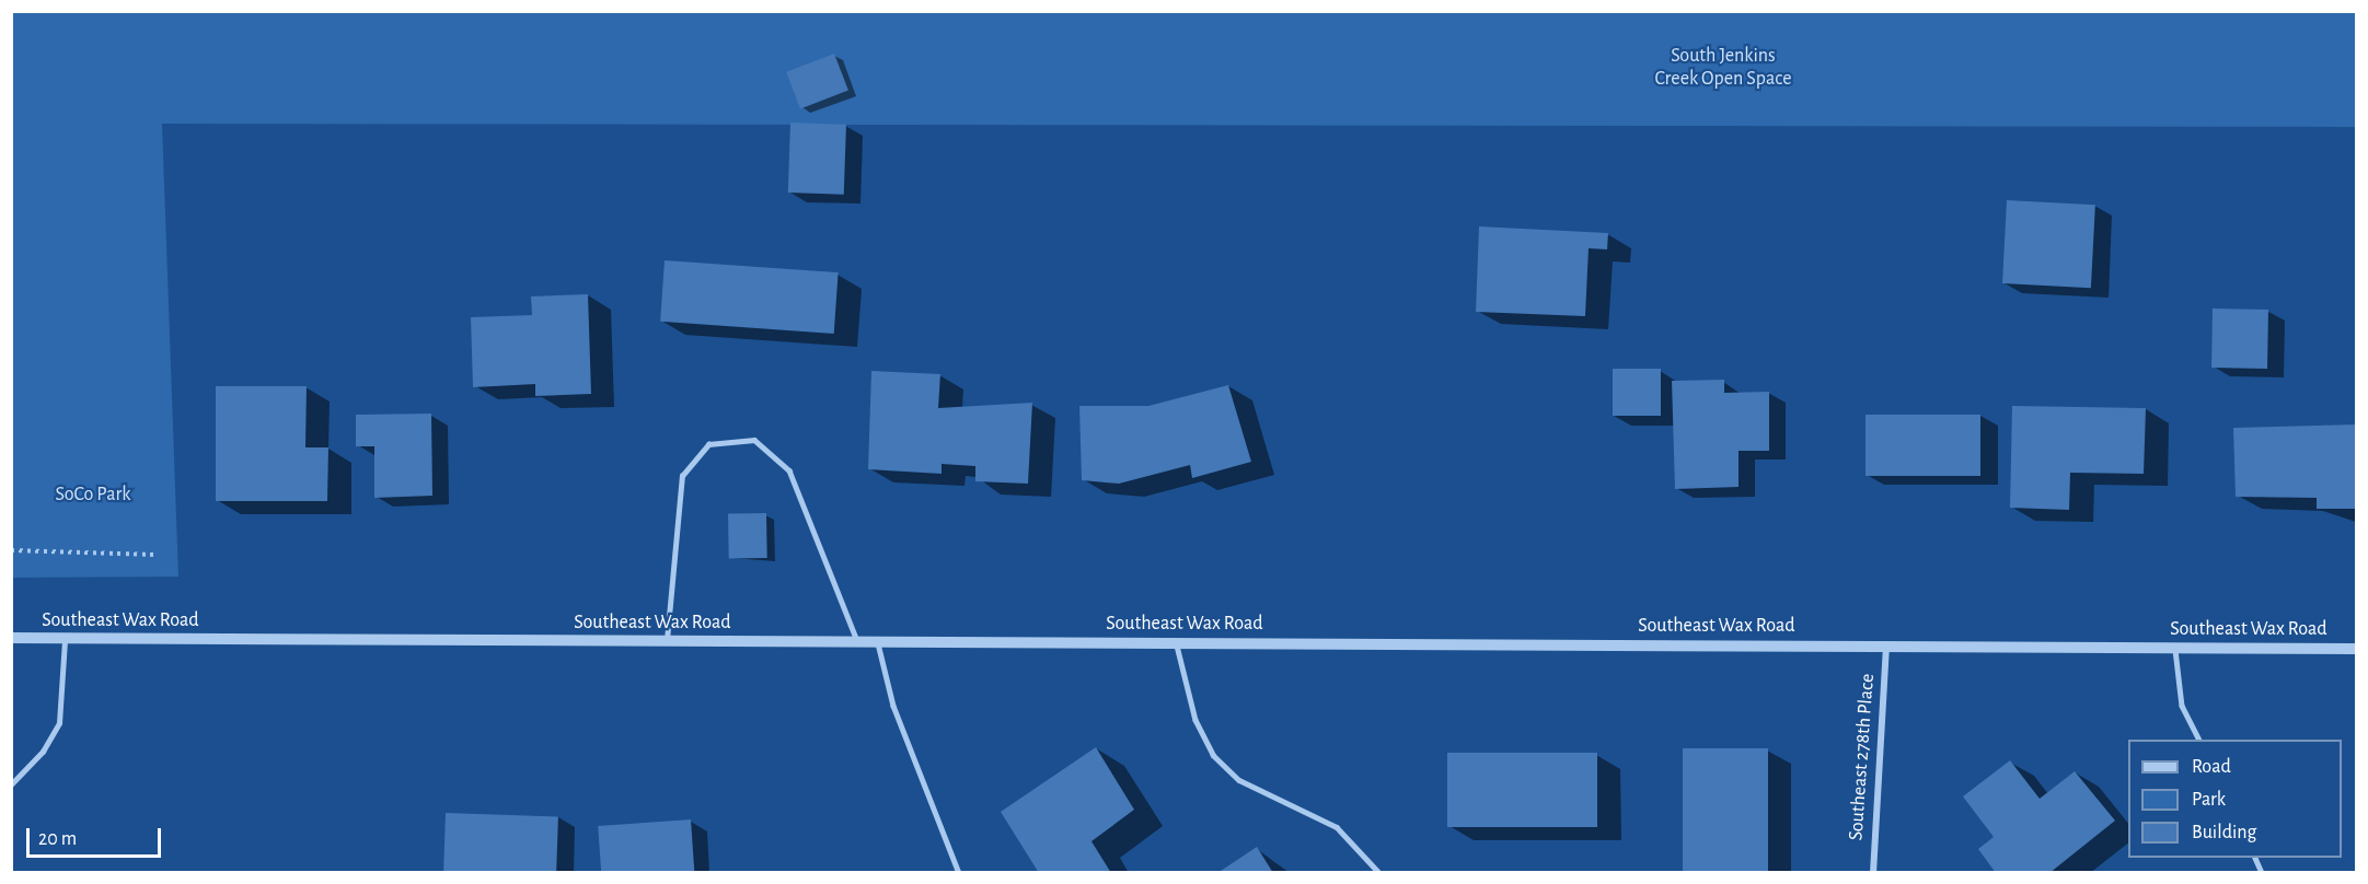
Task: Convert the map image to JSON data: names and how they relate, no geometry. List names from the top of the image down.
{
  "streets": {
    "street": ["Southeast Wax Road", "Southeast 278th Place"]
  },
  "crossings": [
    ["Southeast Wax Road", "Southeast 278th Place"]
  ],
  "parks": ["South Jenkins Creek Open Space", "SoCo Park"],
  "legend": ["Road", "Park", "Building"],
  "scale_bar": "20 m"
}
